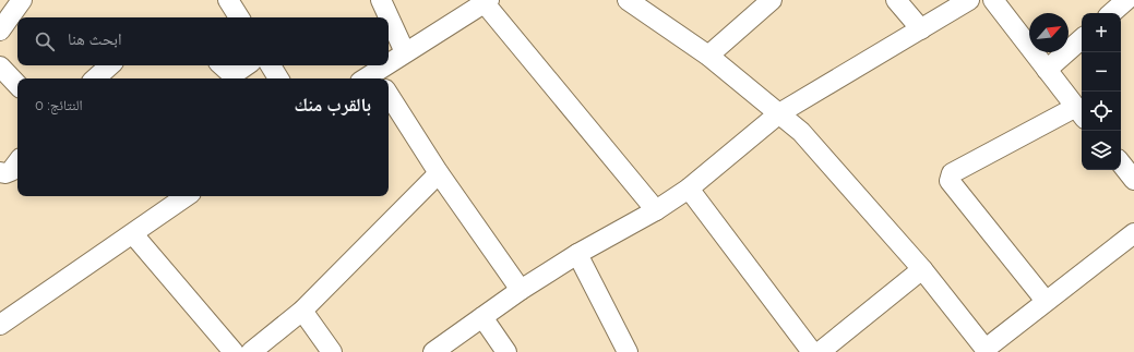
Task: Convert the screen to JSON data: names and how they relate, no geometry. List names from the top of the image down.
{
  "north": "top right",
  "page": {
    "map_buttons": ["+", "−"],
    "search": "ابحث هنا",
    "heading": ["بالقرب منك", "النتائج: 0"]
  }
}
